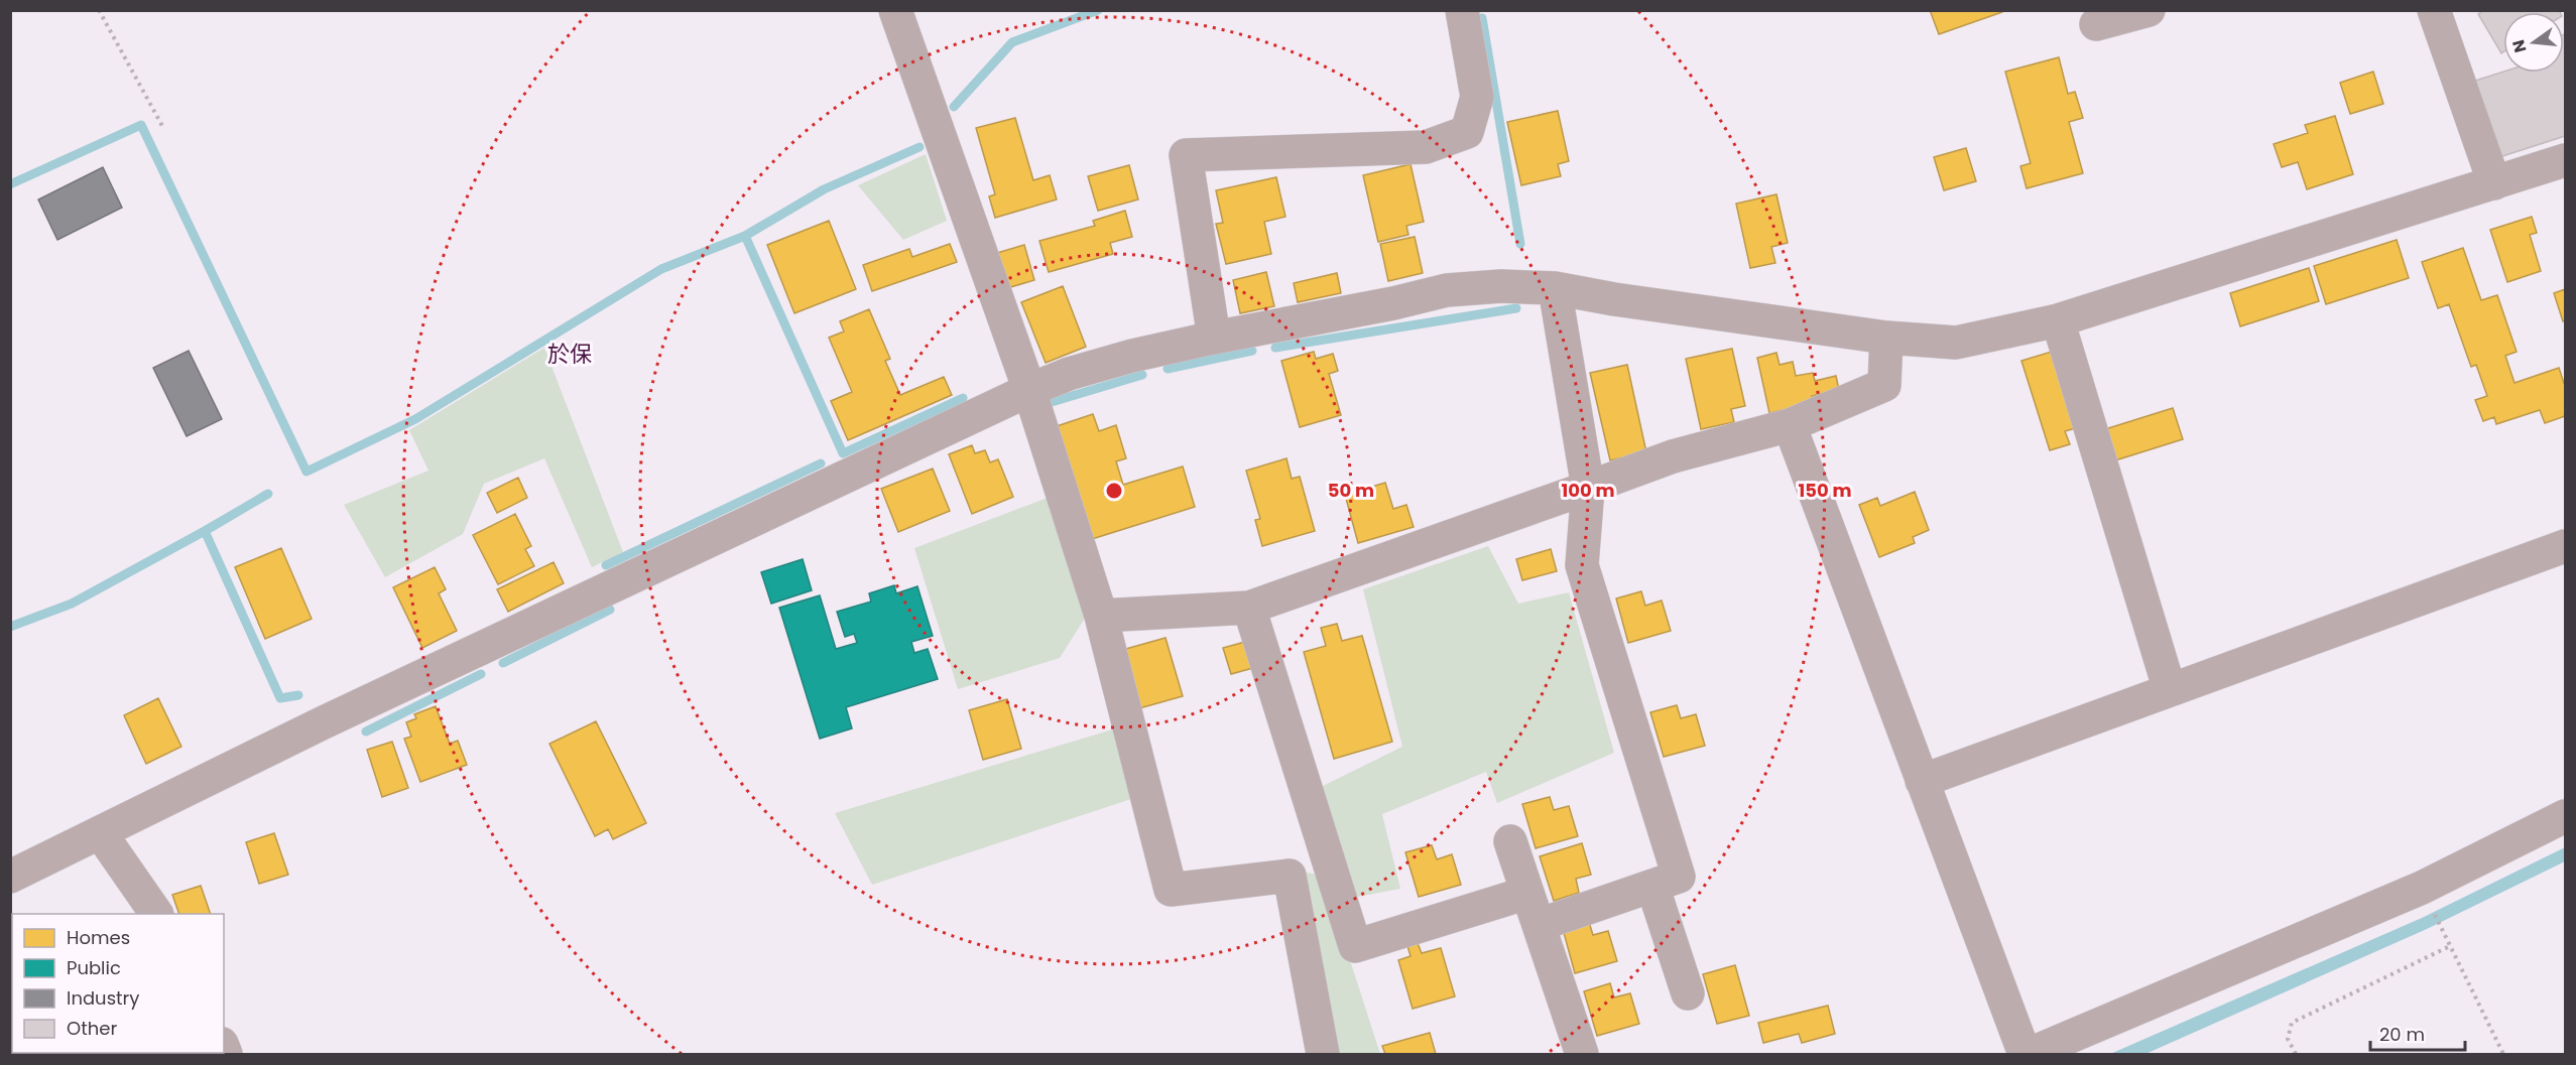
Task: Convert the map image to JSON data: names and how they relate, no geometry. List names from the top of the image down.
{
  "districts": ["於保"],
  "legend": [
    "Homes",
    "Public",
    "Industry",
    "Other"
  ],
  "scale_bar": "20 m",
  "north": "left",
  "rings": ["50 m", "100 m", "150 m"]
}
